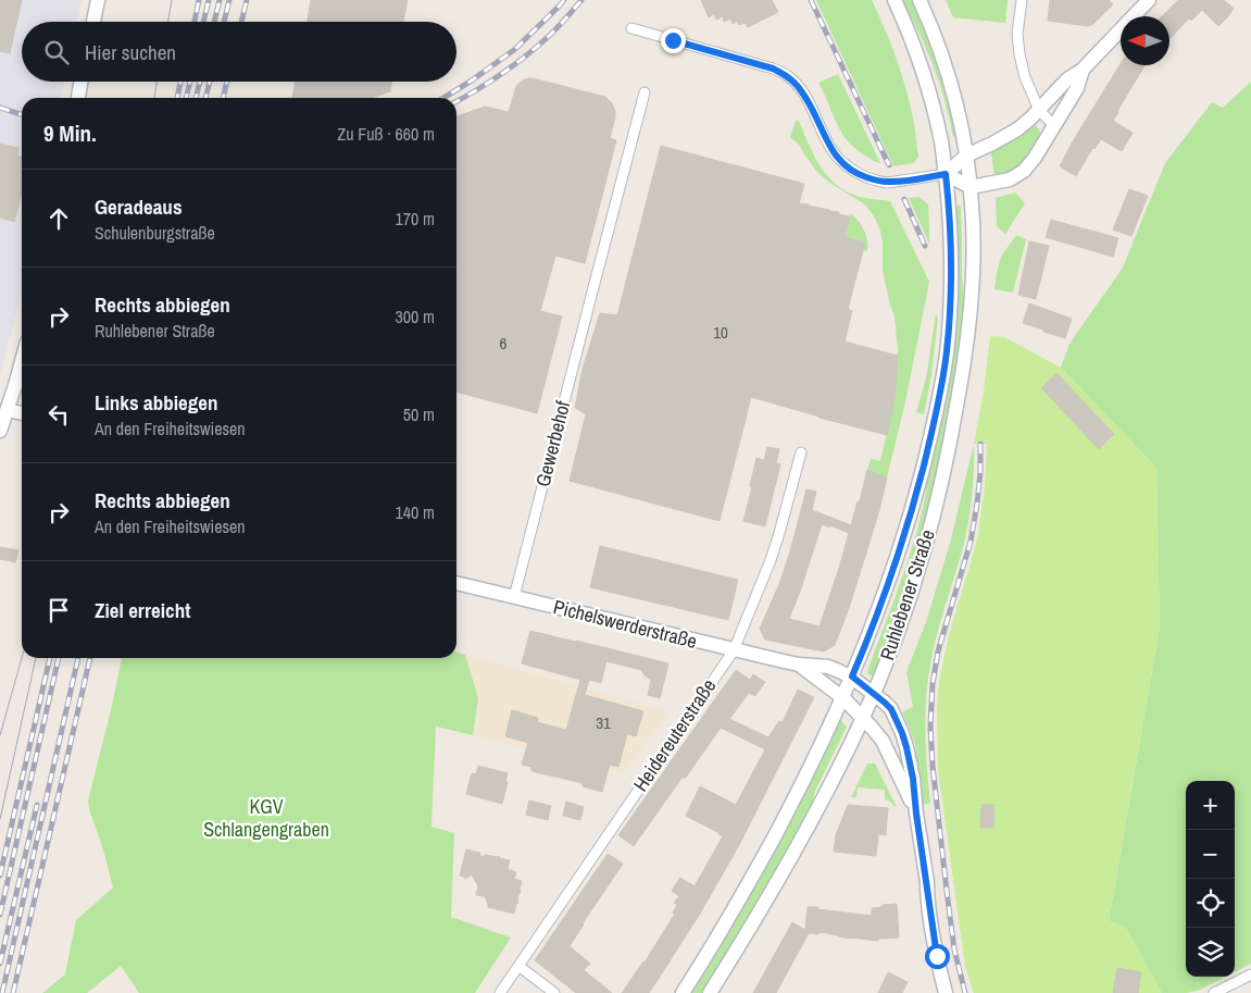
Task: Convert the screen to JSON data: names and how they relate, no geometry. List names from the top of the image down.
{
  "streets": {
    "main road": ["Ruhlebener Straße", "Pichelswerderstraße"],
    "street": ["Gewerbehof", "Heidereuterstraße"]
  },
  "crossings": [
    ["Gewerbehof", "Pichelswerderstraße"],
    ["Ruhlebener Straße", "Pichelswerderstraße"],
    ["Pichelswerderstraße", "Heidereuterstraße"]
  ],
  "parks": ["KGV Schlangengraben"],
  "house_numbers": ["10", "6", "31"],
  "north": "left",
  "page": {
    "search": "Hier suchen",
    "heading": ["9 Min.", "Zu Fuß · 660 m"],
    "list": [
      ["Geradeaus", "Schulenburgstraße", "170 m"],
      ["Rechts abbiegen", "Ruhlebener Straße", "300 m"],
      ["Links abbiegen", "An den Freiheitswiesen", "50 m"],
      ["Rechts abbiegen", "An den Freiheitswiesen", "140 m"],
      "Ziel erreicht"
    ],
    "map_buttons": ["+", "−"]
  }
}
